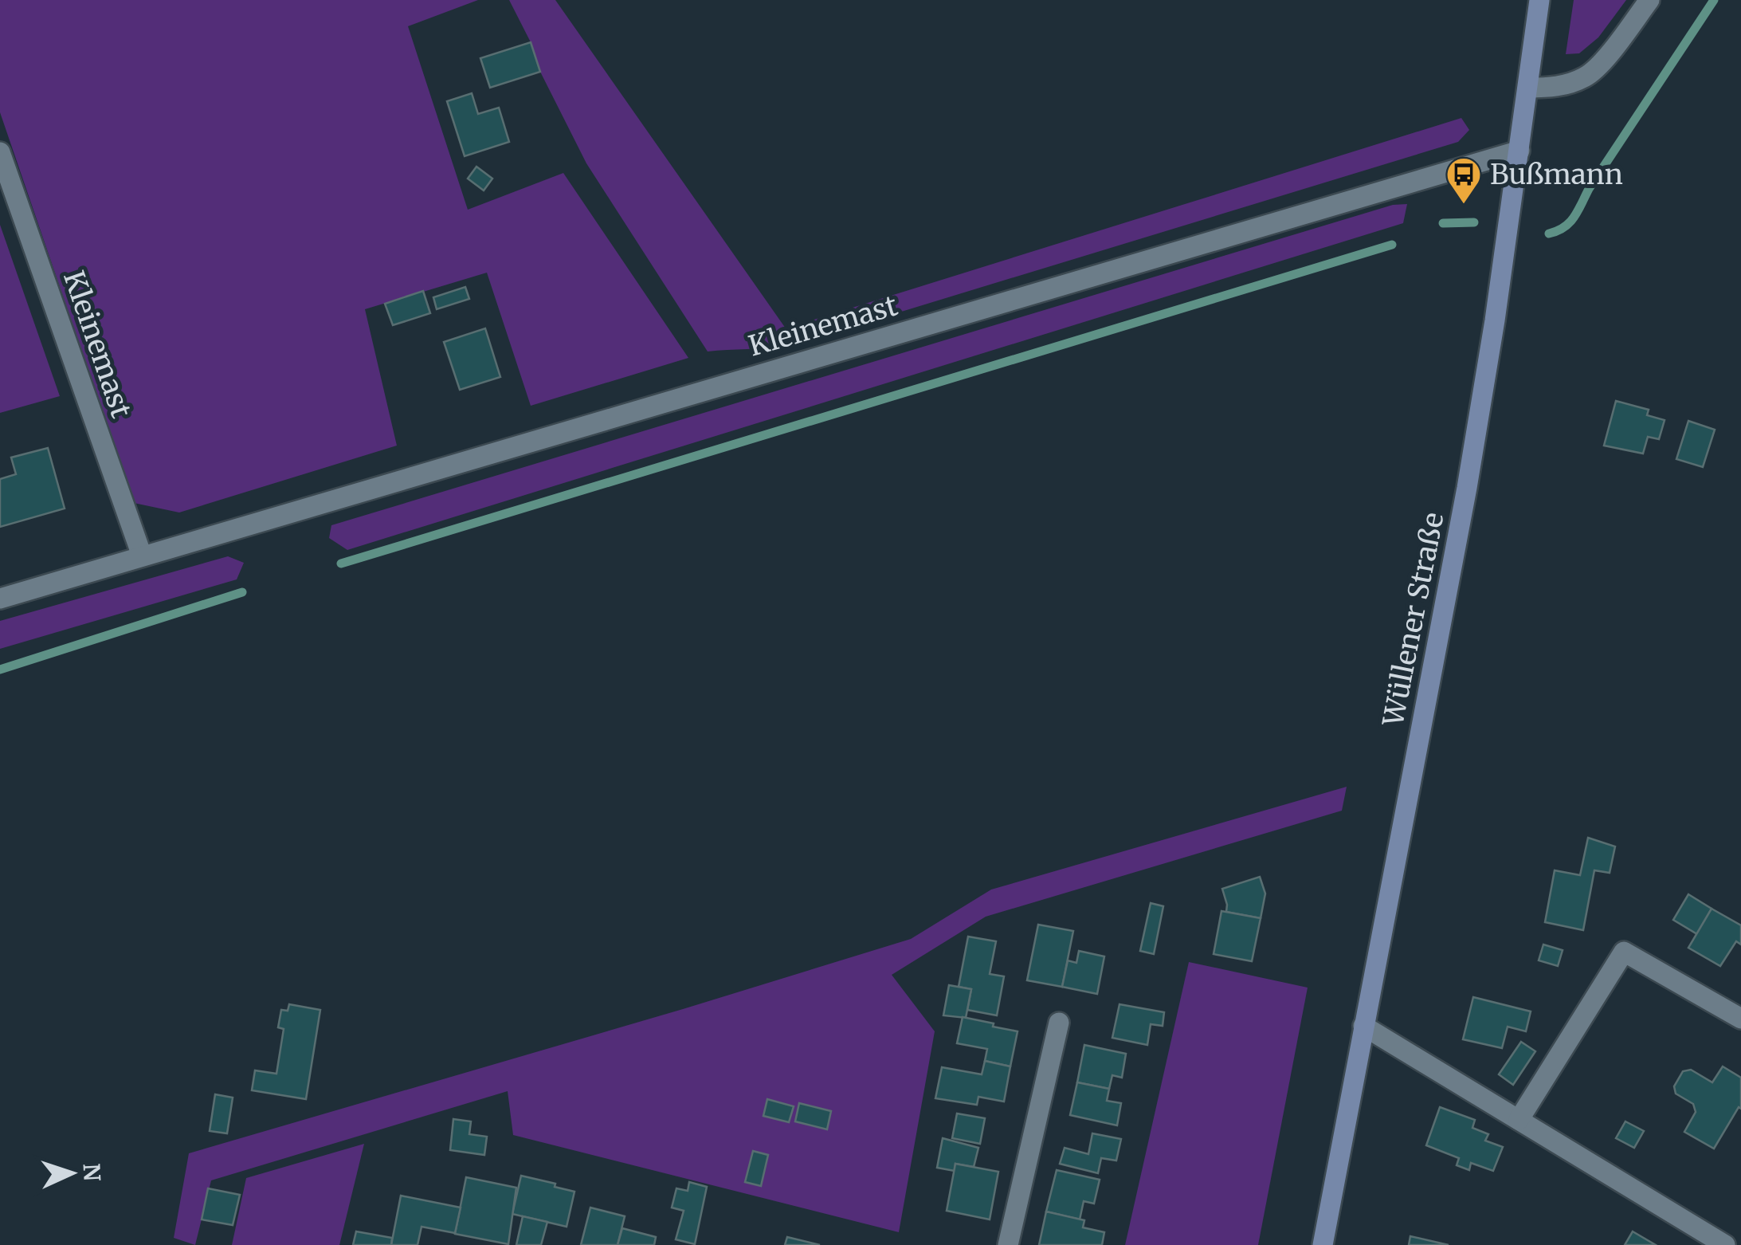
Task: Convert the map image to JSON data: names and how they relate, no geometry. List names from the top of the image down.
{
  "streets": {
    "main road": ["Wüllener Straße"],
    "street": ["Kleinemast"]
  },
  "crossings": [
    ["Kleinemast", "Wüllener Straße"]
  ],
  "places": {
    "bus stop": ["Bußmann"]
  },
  "north": "right"
}
